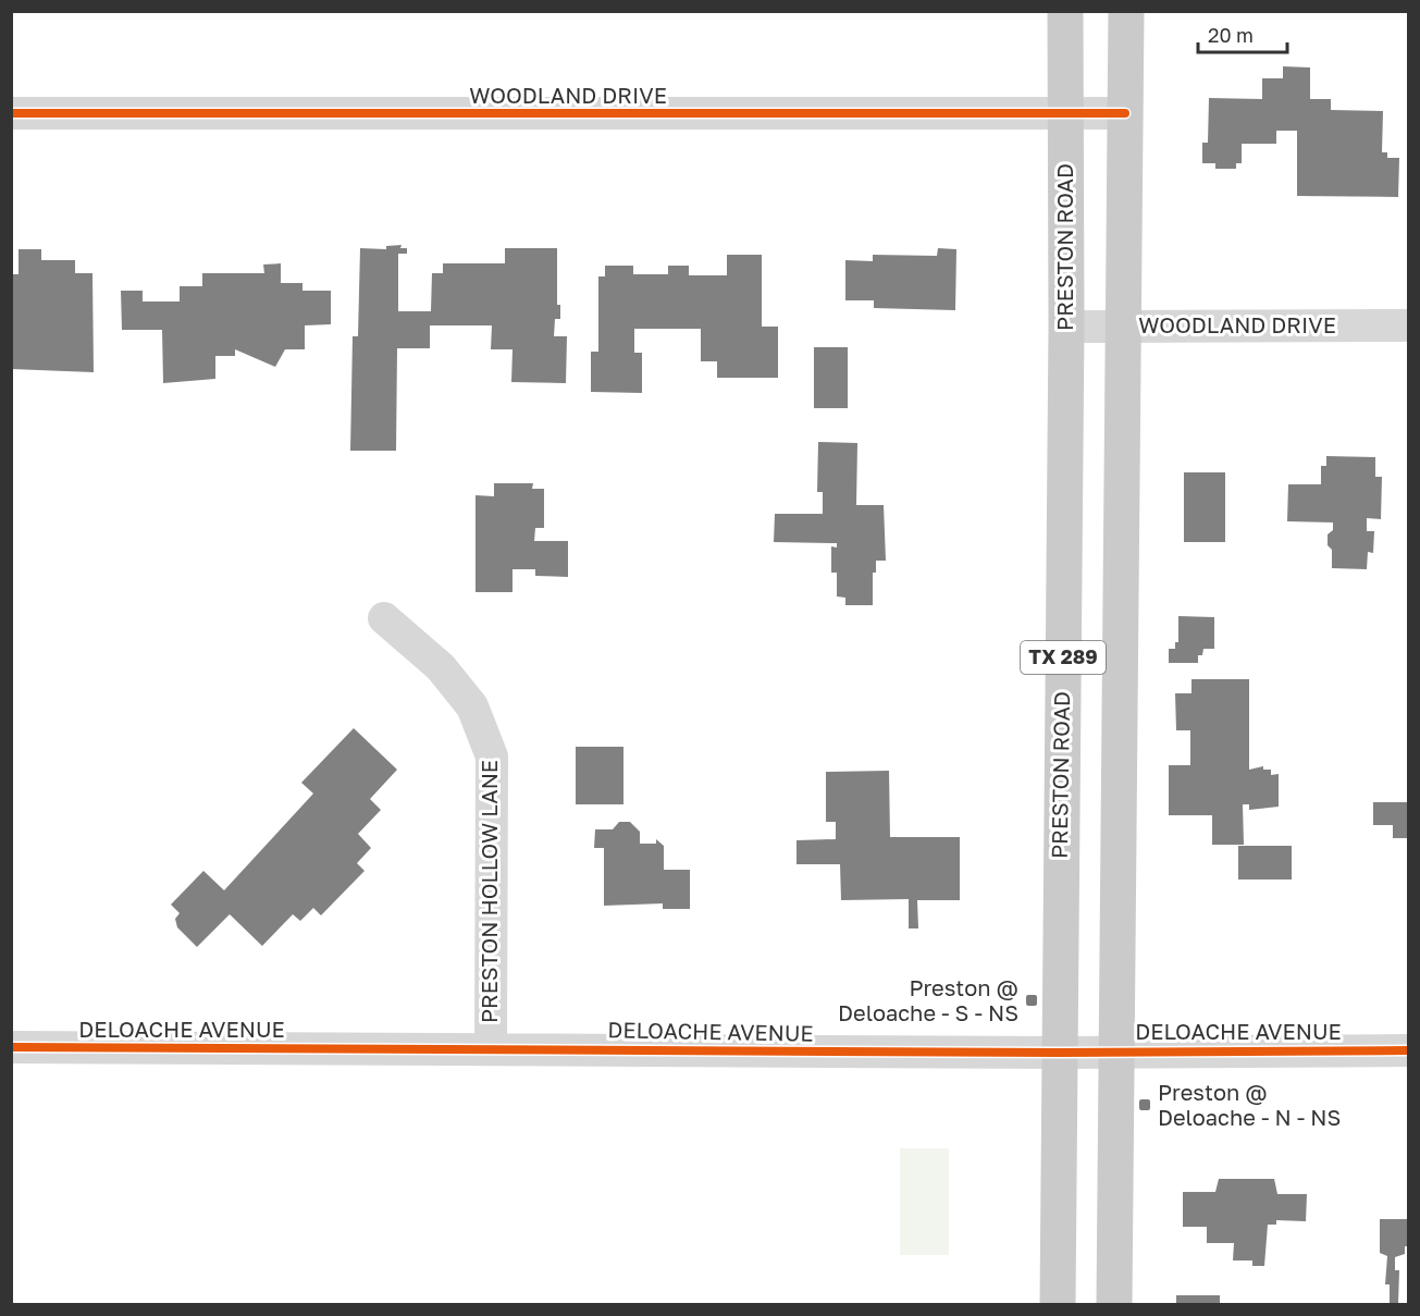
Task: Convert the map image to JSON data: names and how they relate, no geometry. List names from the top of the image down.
{
  "streets": {
    "main road": ["PRESTON ROAD", "TX 289"],
    "street": ["WOODLAND DRIVE", "PRESTON HOLLOW LANE", "DELOACHE AVENUE"]
  },
  "crossings": [
    ["WOODLAND DRIVE", "PRESTON ROAD"],
    ["WOODLAND DRIVE", "TX 289"],
    ["PRESTON ROAD", "DELOACHE AVENUE"],
    ["TX 289", "DELOACHE AVENUE"],
    ["PRESTON HOLLOW LANE", "DELOACHE AVENUE"]
  ],
  "places": {
    "transit": ["Preston @ Deloache - S - NS", "Preston @ Deloache - N - NS"]
  },
  "scale_bar": "20 m"
}
